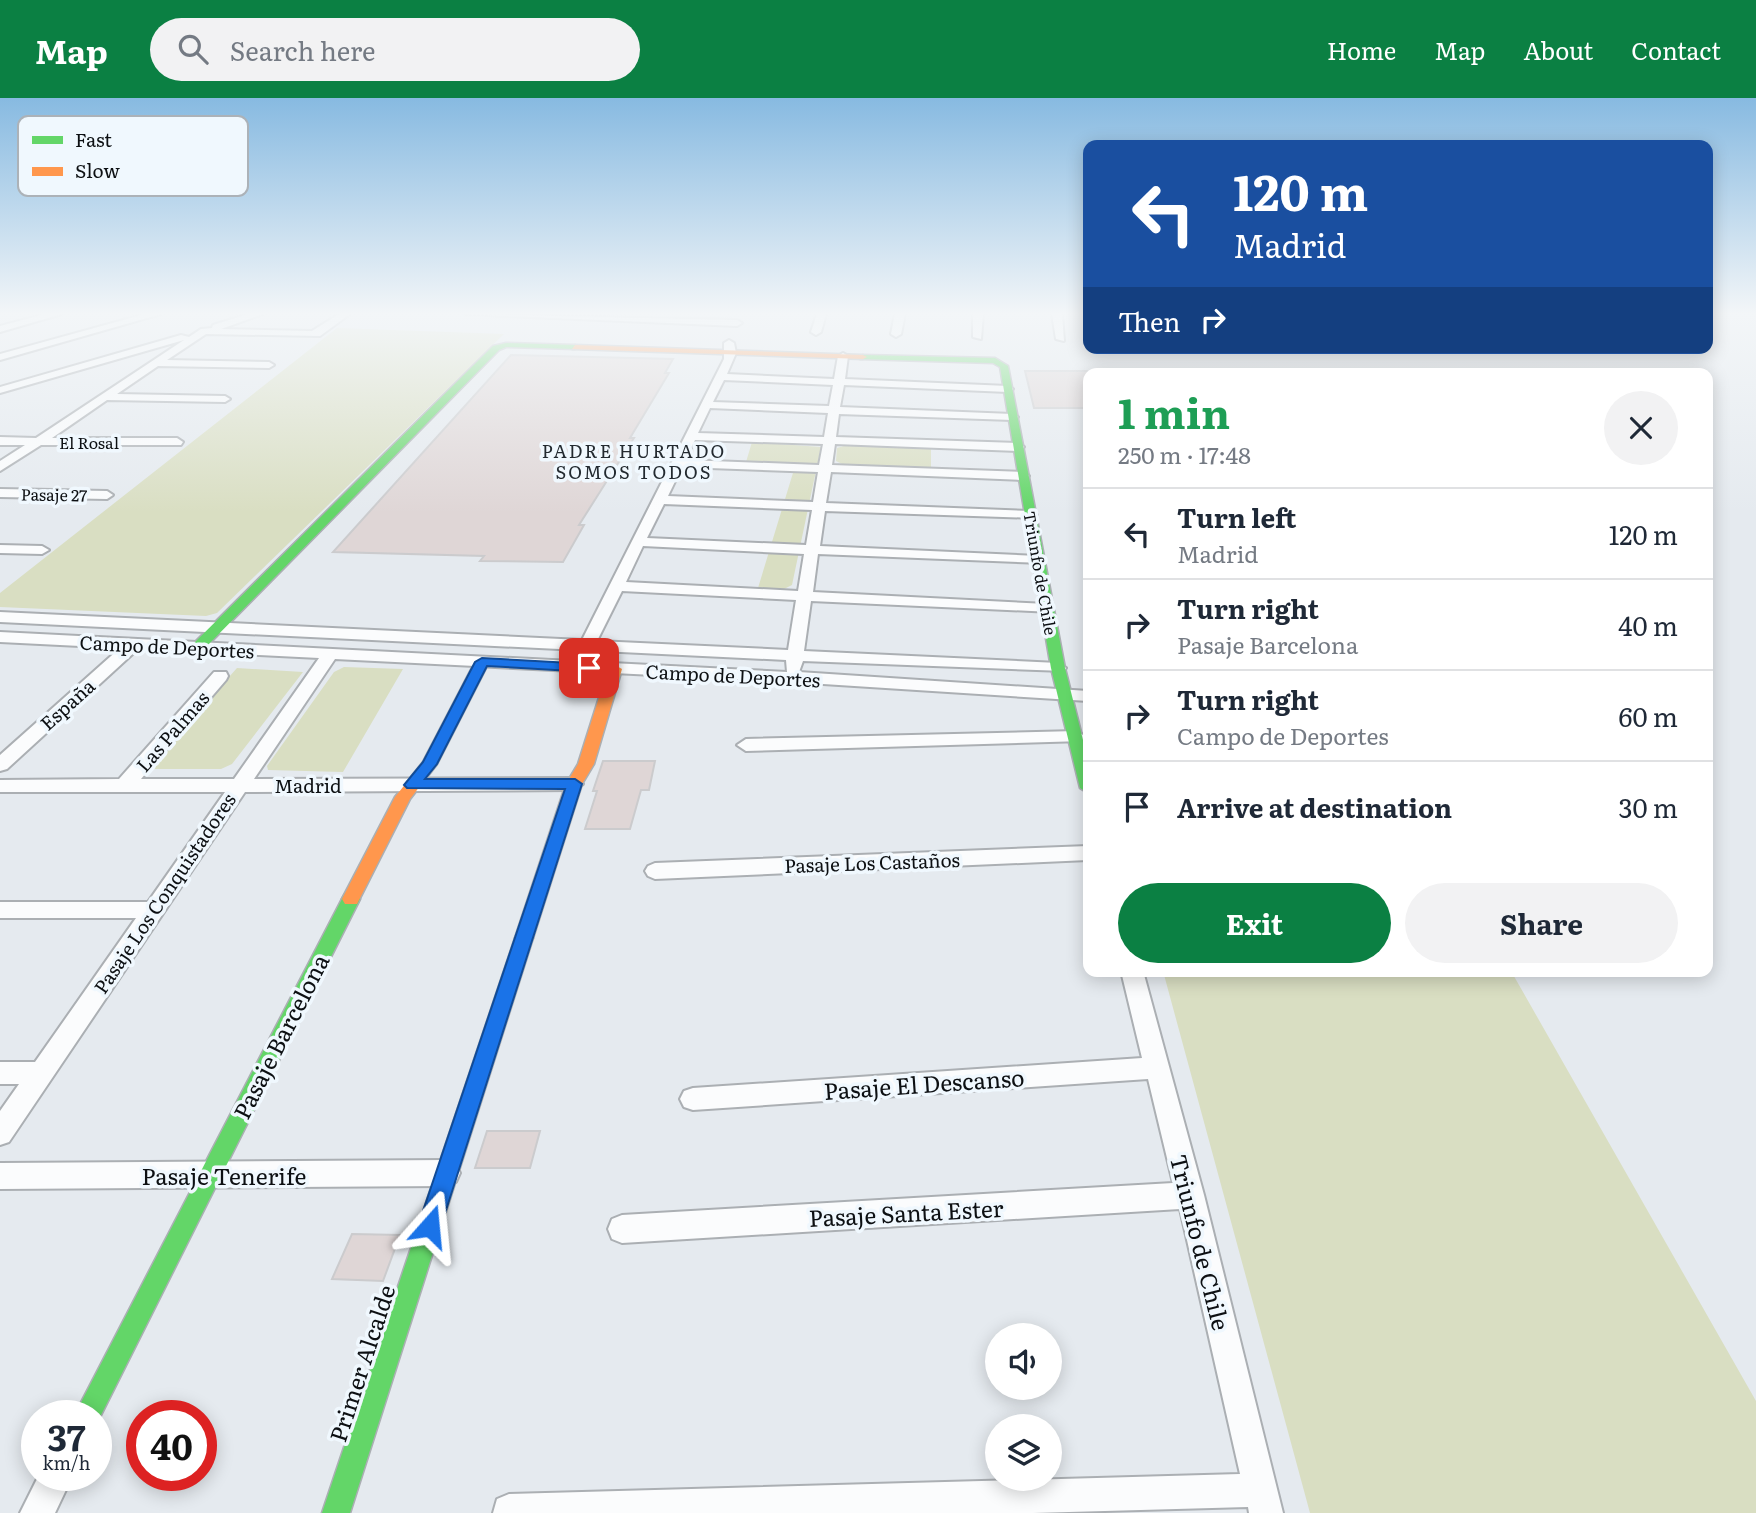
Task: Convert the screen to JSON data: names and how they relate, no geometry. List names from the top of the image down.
{
  "streets": {
    "street": [
      "El Rosal",
      "Pasaje 27",
      "Triunfo de Chile",
      "Campo de Deportes",
      "España",
      "Las Palmas",
      "Madrid",
      "Pasaje Los Castaños",
      "Pasaje Los Conquistadores",
      "Pasaje Barcelona",
      "Pasaje El Descanso",
      "Pasaje Tenerife",
      "Pasaje Santa Ester",
      "Primer Alcalde"
    ]
  },
  "crossings": [
    ["Triunfo de Chile", "Campo de Deportes"],
    ["Triunfo de Chile", "Pasaje El Descanso"],
    ["Triunfo de Chile", "Pasaje Santa Ester"],
    ["Campo de Deportes", "España"],
    ["Campo de Deportes", "Pasaje Los Conquistadores"],
    ["Campo de Deportes", "Pasaje Barcelona"],
    ["Campo de Deportes", "Primer Alcalde"],
    ["Las Palmas", "Madrid"],
    ["Madrid", "Pasaje Los Conquistadores"],
    ["Madrid", "Pasaje Barcelona"],
    ["Madrid", "Primer Alcalde"],
    ["Pasaje Barcelona", "Pasaje Tenerife"],
    ["Pasaje Tenerife", "Primer Alcalde"]
  ],
  "districts": ["PADRE HURTADO SOMOS TODOS"],
  "legend": ["Fast", "Slow"],
  "page": {
    "header": "Map",
    "search": "Search here",
    "nav": [
      "Home",
      "Map",
      "About",
      "Contact"
    ],
    "turn": ["120 m", "Madrid"],
    "then": "Then",
    "heading": ["1 min", "250 m · 17:48"],
    "list": [
      {
        "name": "Turn left",
        "note": "Madrid",
        "value": "120 m"
      },
      {
        "name": "Turn right",
        "note": "Pasaje Barcelona",
        "value": "40 m"
      },
      {
        "name": "Turn right",
        "note": "Campo de Deportes",
        "value": "60 m"
      },
      {
        "name": "Arrive at destination",
        "value": "30 m"
      }
    ],
    "buttons": ["Exit", "Share"],
    "speed": "37 km/h",
    "limit": "40"
  }
}
